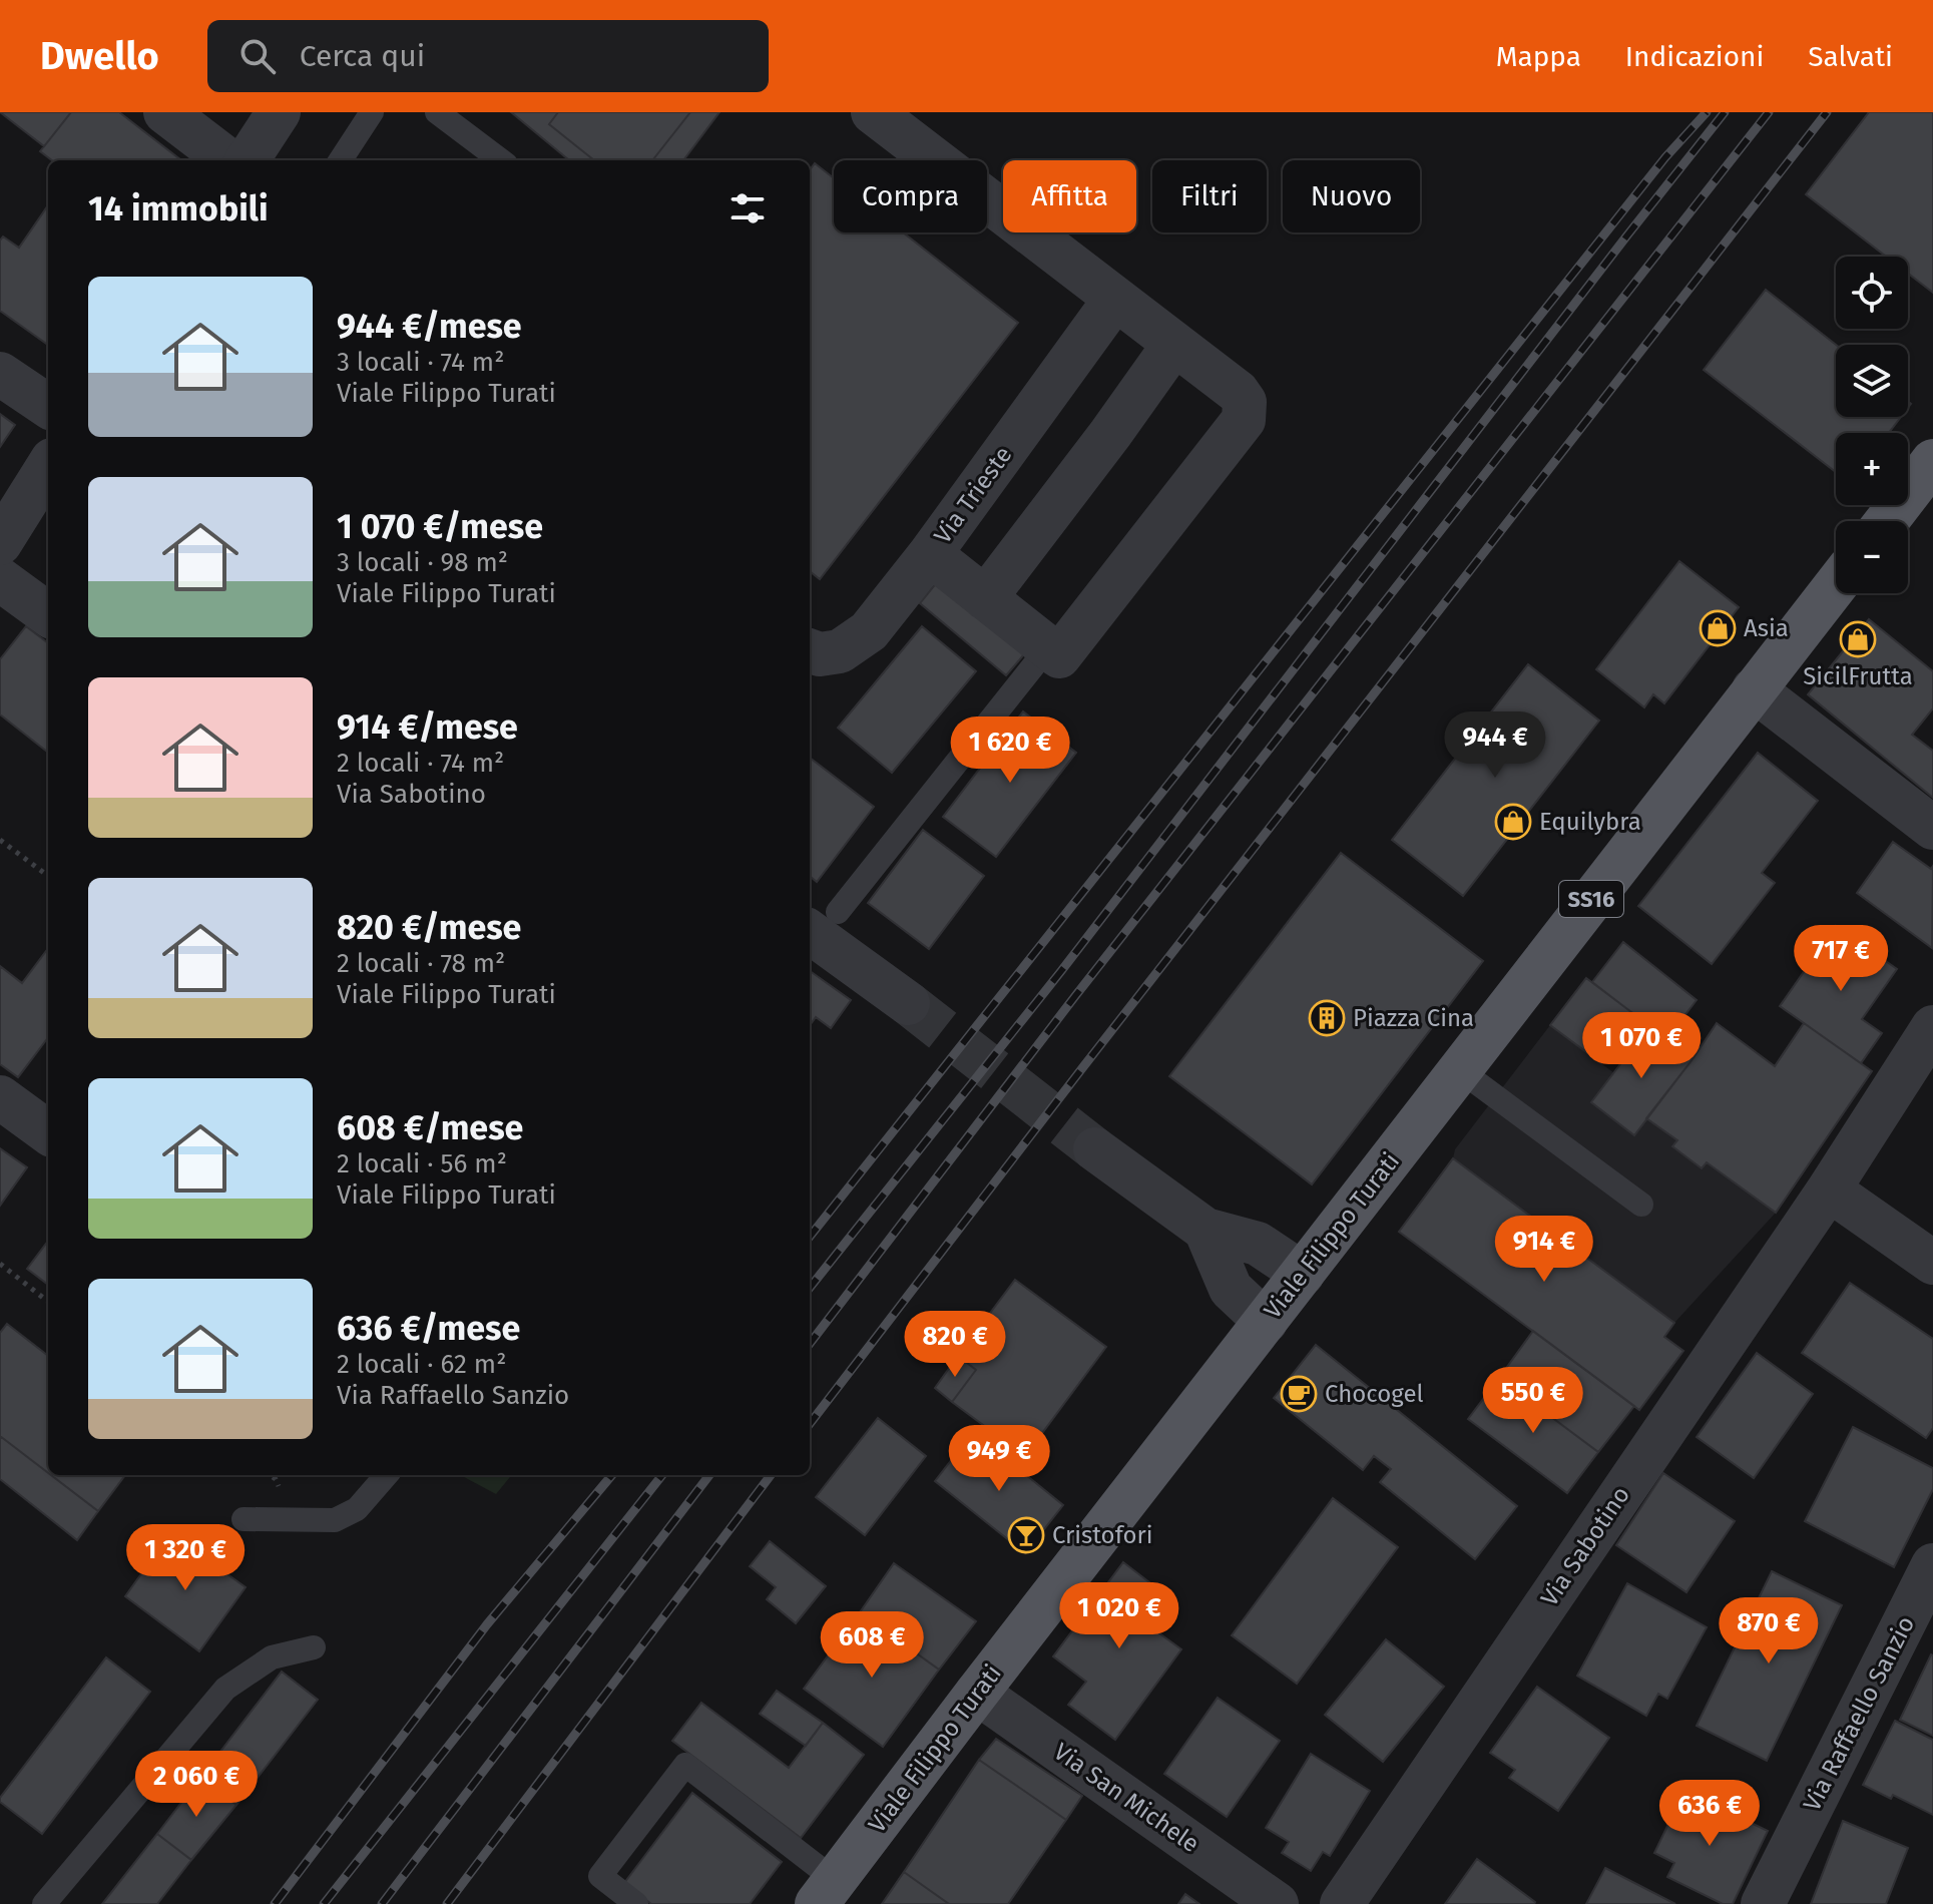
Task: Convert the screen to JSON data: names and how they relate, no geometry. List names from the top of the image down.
{
  "streets": {
    "main road": ["SS16", "Viale Filippo Turati"],
    "street": [
      "Via Trieste",
      "Via Sabotino",
      "Via Raffaello Sanzio",
      "Via San Michele"
    ]
  },
  "crossings": [
    ["Viale Filippo Turati", "Via San Michele"]
  ],
  "places": {
    "shop": ["Asia", "SicilFrutta", "Equilybra"],
    "building": ["Piazza Cina"],
    "cafe": ["Chocogel"],
    "bar": ["Cristofori"]
  },
  "page": {
    "header": "Dwello",
    "search": "Cerca qui",
    "nav": ["Mappa", "Indicazioni", "Salvati"],
    "chip": [
      "Compra",
      "Affitta",
      "Filtri",
      "Nuovo"
    ],
    "heading": "14 immobili",
    "map_buttons": ["+", "−"],
    "list": [
      {
        "name": "944 €/mese",
        "note": "3 locali · 74 m² · Viale Filippo Turati"
      },
      {
        "name": "1 070 €/mese",
        "note": "3 locali · 98 m² · Viale Filippo Turati"
      },
      {
        "name": "914 €/mese",
        "note": "2 locali · 74 m² · Via Sabotino"
      },
      {
        "name": "820 €/mese",
        "note": "2 locali · 78 m² · Viale Filippo Turati"
      },
      {
        "name": "608 €/mese",
        "note": "2 locali · 56 m² · Viale Filippo Turati"
      },
      {
        "name": "636 €/mese",
        "note": "2 locali · 62 m² · Via Raffaello Sanzio"
      }
    ],
    "price": [
      "944 €",
      "1 620 €",
      "717 €",
      "1 070 €",
      "914 €",
      "820 €",
      "550 €",
      "949 €",
      "1 320 €",
      "1 020 €",
      "870 €",
      "608 €",
      "2 060 €",
      "636 €"
    ]
  }
}
